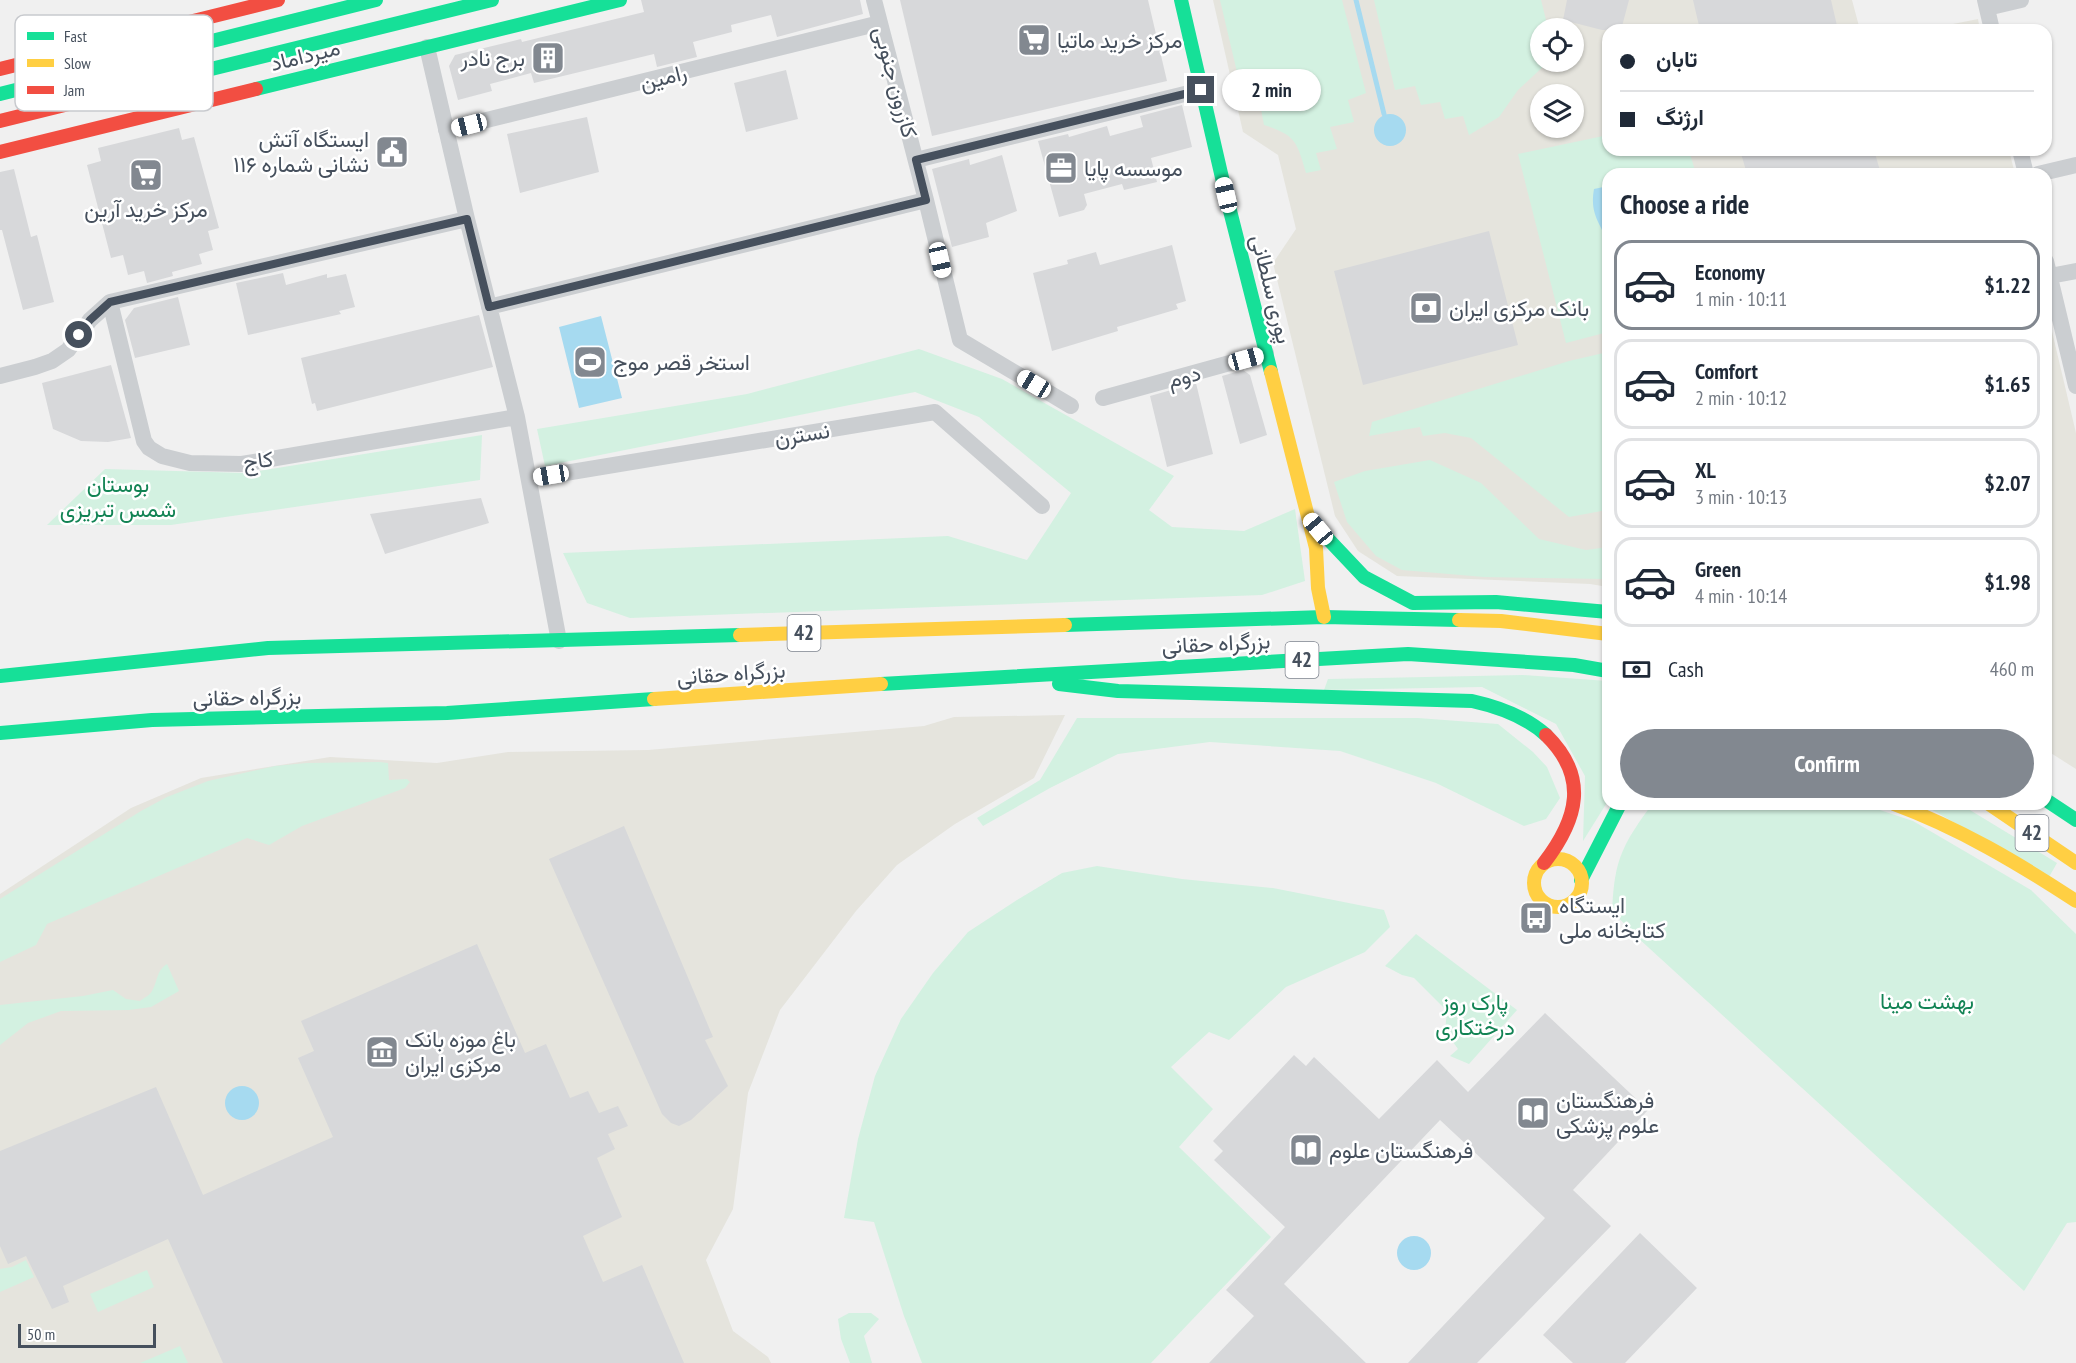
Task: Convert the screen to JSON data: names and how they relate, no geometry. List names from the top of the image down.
{
  "streets": {
    "main road": [
      "میرداماد",
      "پوری سلطانی",
      "42",
      "بزرگراه حقانی"
    ],
    "street": [
      "رامین",
      "کازرون جنوبی",
      "دوم",
      "نسترن",
      "کاج"
    ]
  },
  "crossings": [
    ["رامین", "کازرون جنوبی"],
    ["پوری سلطانی", "دوم"],
    ["پوری سلطانی", "بزرگراه حقانی"]
  ],
  "parks": ["بوستان شمس تبریزی", "بهشت مينا", "پارک روز درختکاری"],
  "places": {
    "supermarket": ["مرکز خرید ماتیا", "مرکز خرید آرین"],
    "building": ["برج نادر"],
    "public building": ["ایستگاه آتش نشانی شماره ۱۱۶"],
    "office": ["موسسه پایا"],
    "bank": ["بانک مرکزی ایران"],
    "sports": ["استخر قصر موج"],
    "bus stop": ["ایستگاه کتابخانه ملی"],
    "museum": ["باغ موزه بانک مرکزی ایران"],
    "library": ["فرهنگستان علوم پزشکی", "فرهنگستان علوم"]
  },
  "legend": ["Fast", "Slow", "Jam"],
  "scale_bar": "50 m",
  "page": {
    "banner": ["تابان", "ارژنگ"],
    "bubble": "2 min",
    "heading": "Choose a ride",
    "list": [
      {
        "name": "Economy",
        "note": "1 min · 10:11",
        "value": "$1.22"
      },
      {
        "name": "Comfort",
        "note": "2 min · 10:12",
        "value": "$1.65"
      },
      {
        "name": "XL",
        "note": "3 min · 10:13",
        "value": "$2.07"
      },
      {
        "name": "Green",
        "note": "4 min · 10:14",
        "value": "$1.98"
      }
    ],
    "pay": ["Cash", "460 m"],
    "buttons": "Confirm",
    "scale": "50 m"
  }
}
